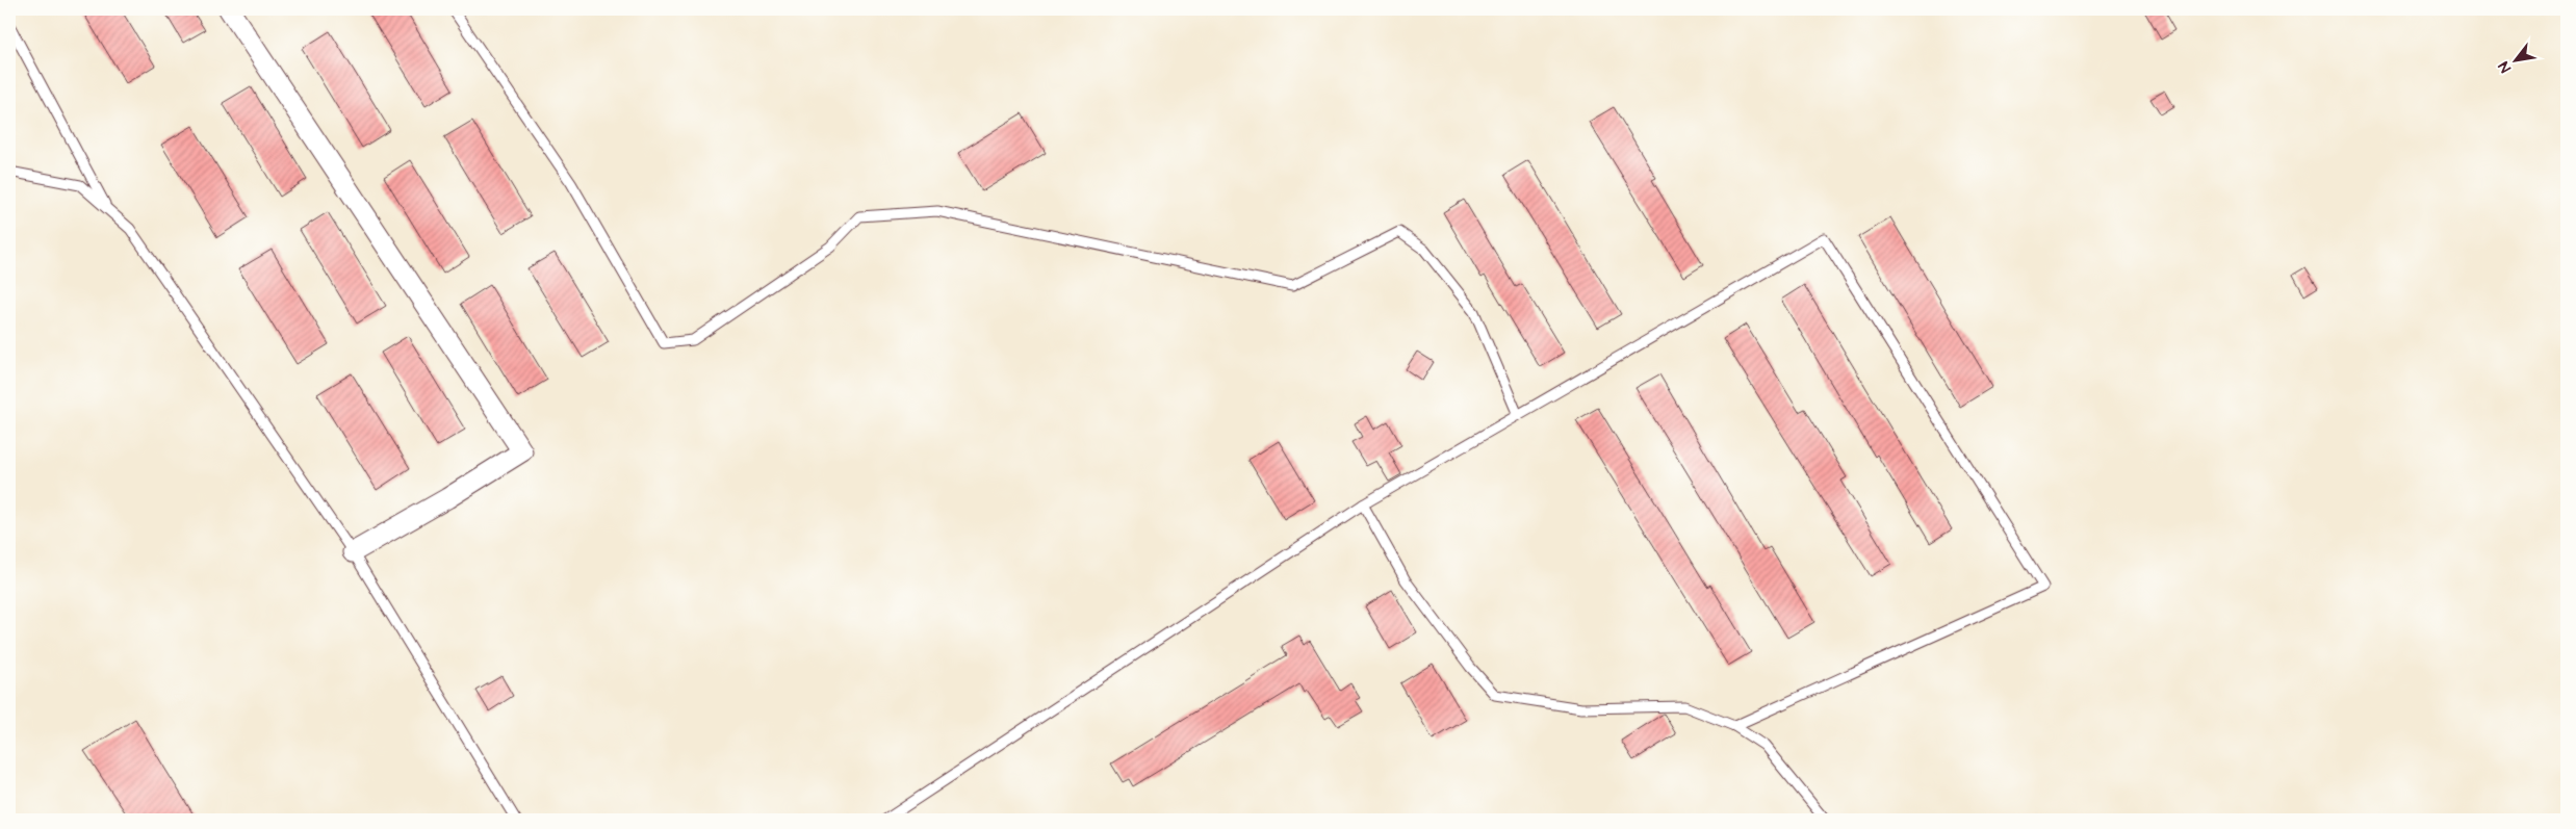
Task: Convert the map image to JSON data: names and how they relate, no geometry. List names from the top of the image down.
{
  "north": "bottom left"
}
